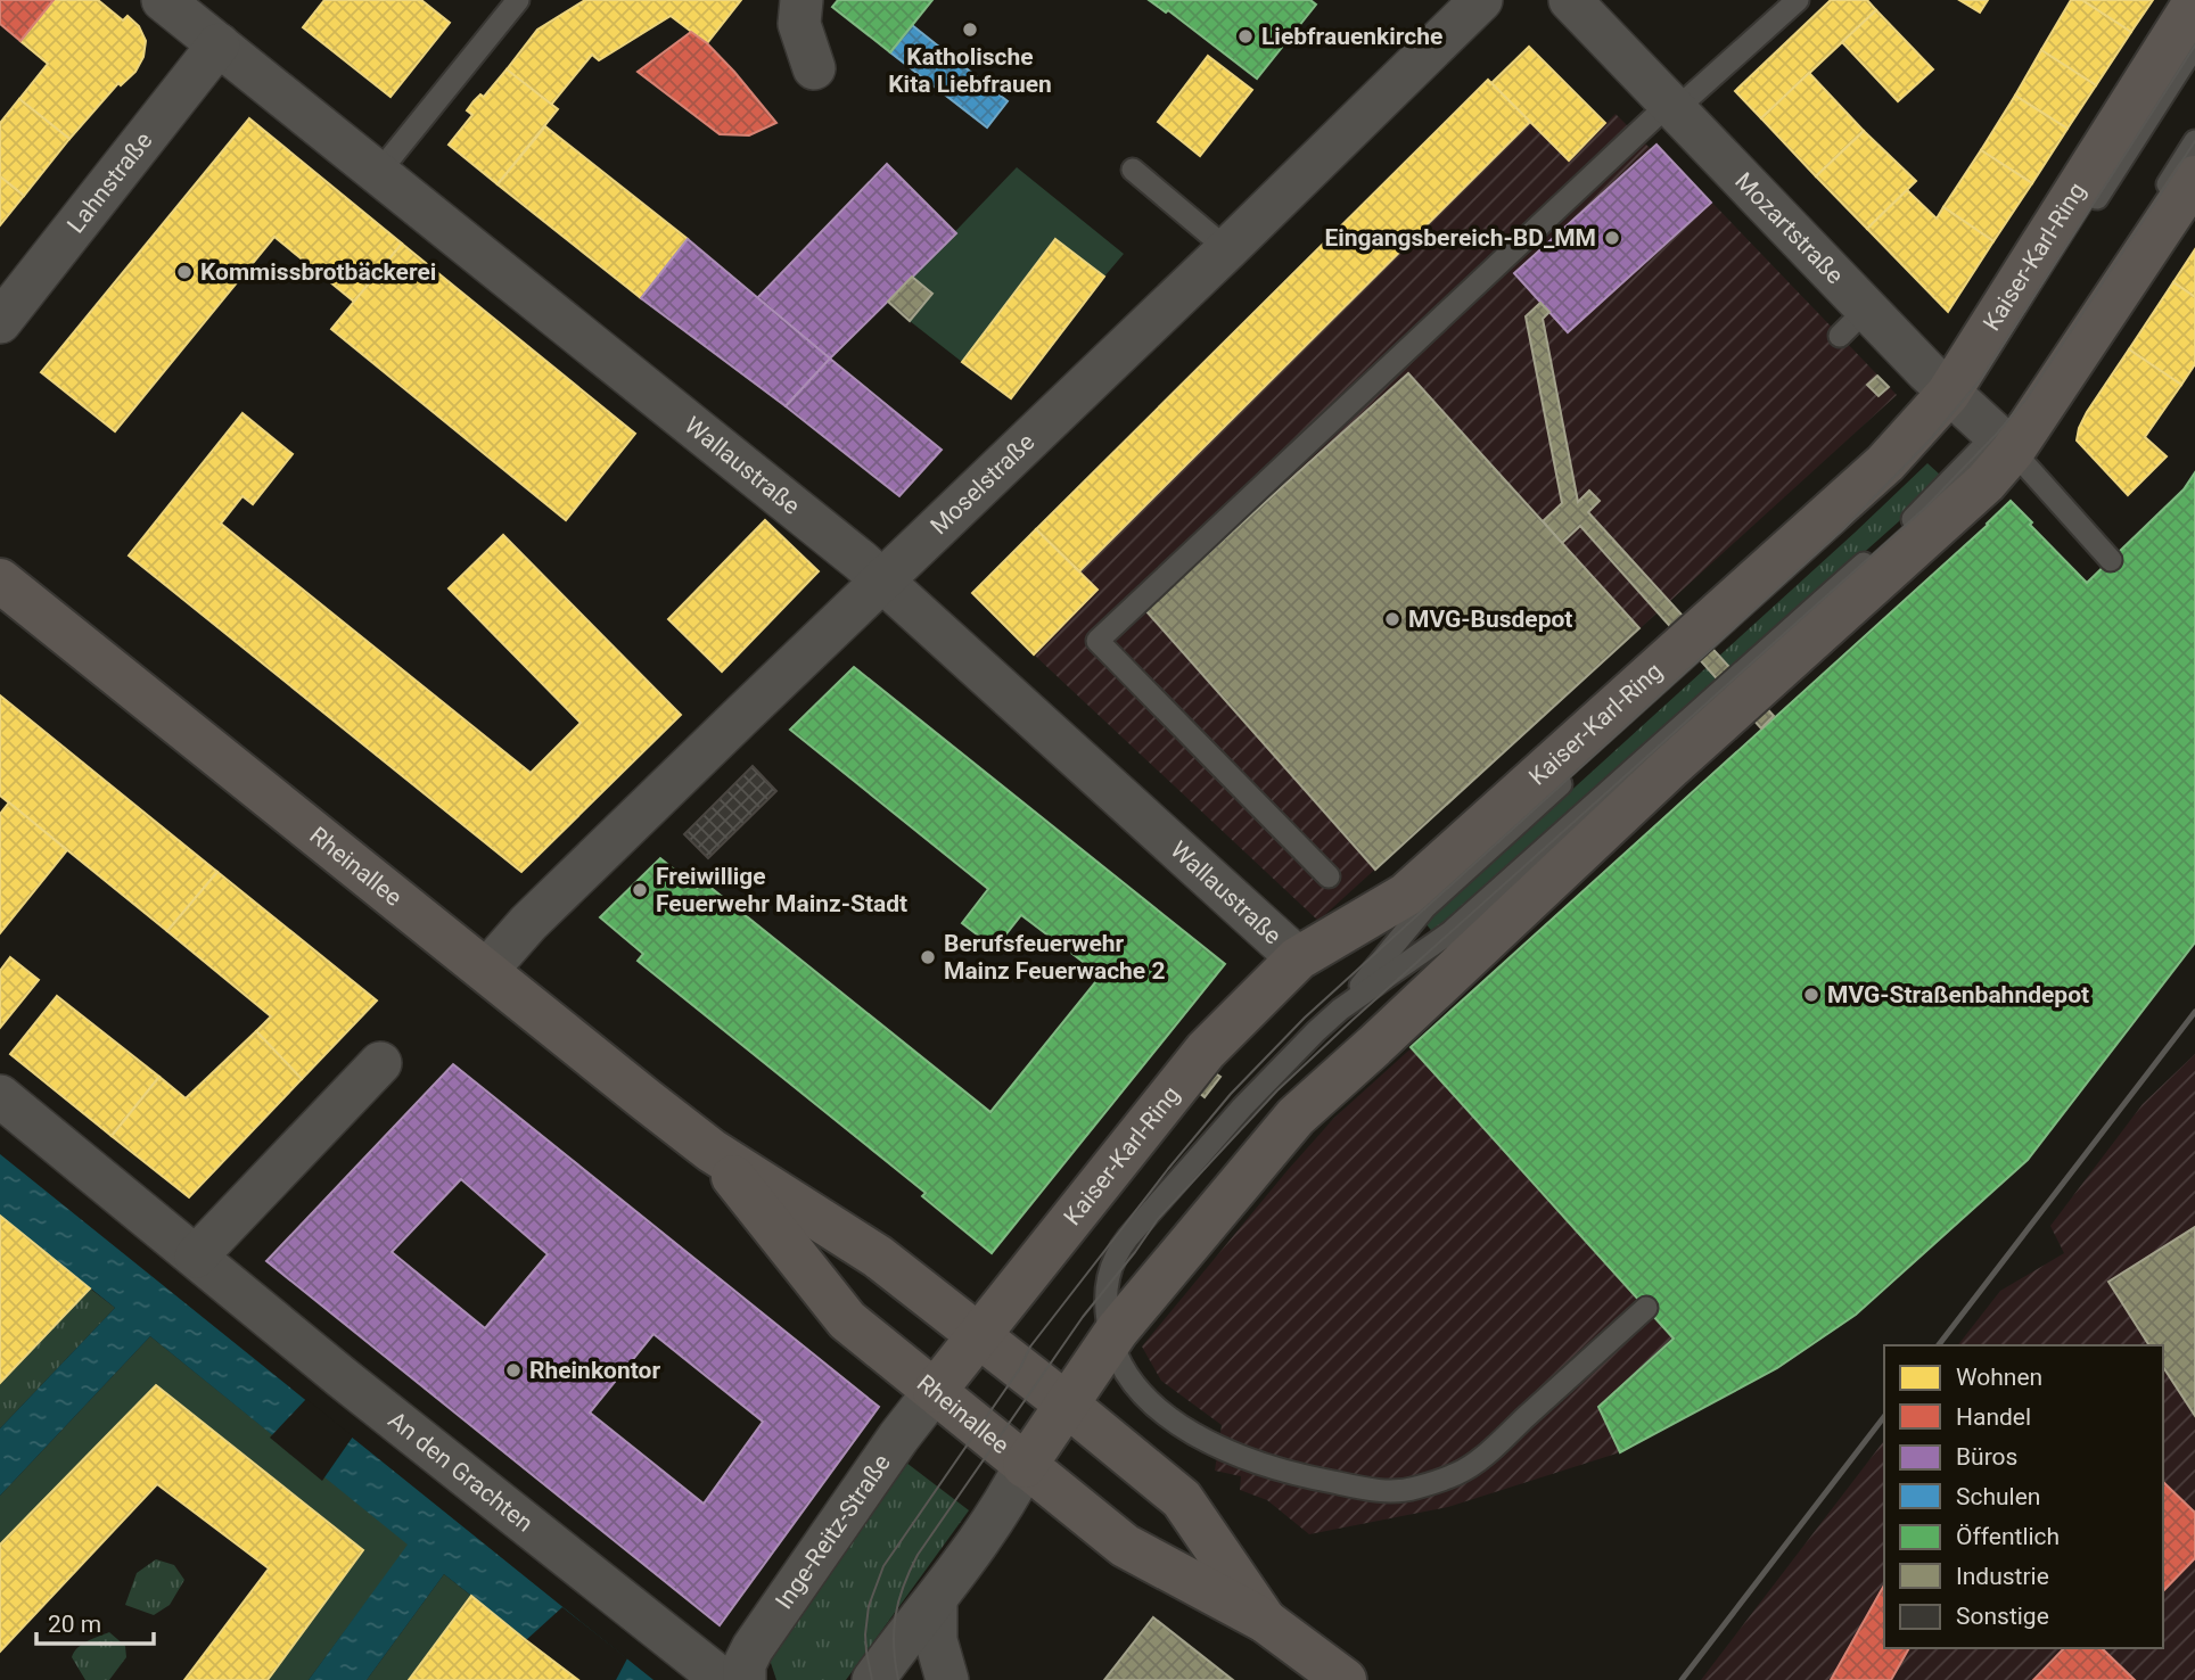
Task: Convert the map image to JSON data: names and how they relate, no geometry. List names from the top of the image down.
{
  "streets": {
    "street": [
      "Lahnstraße",
      "Mozartstraße",
      "Kaiser-Karl-Ring",
      "Wallaustraße",
      "Moselstraße",
      "Rheinallee",
      "An den Grachten",
      "Inge-Reitz-Straße"
    ]
  },
  "crossings": [
    ["Lahnstraße", "Wallaustraße"],
    ["Mozartstraße", "Kaiser-Karl-Ring"],
    ["Kaiser-Karl-Ring", "Wallaustraße"],
    ["Kaiser-Karl-Ring", "Rheinallee"],
    ["Kaiser-Karl-Ring", "Inge-Reitz-Straße"],
    ["Wallaustraße", "Moselstraße"],
    ["Moselstraße", "Rheinallee"],
    ["Rheinallee", "Inge-Reitz-Straße"]
  ],
  "places": [
    "Katholische Kita Liebfrauen",
    "Liebfrauenkirche",
    "Eingangsbereich-BD_MM",
    "Kommissbrotbäckerei",
    "MVG-Busdepot",
    "Freiwillige Feuerwehr Mainz-Stadt",
    "Berufsfeuerwehr Mainz Feuerwache 2",
    "MVG-Straßenbahndepot",
    "Rheinkontor"
  ],
  "legend": [
    "Wohnen",
    "Handel",
    "Büros",
    "Schulen",
    "Öffentlich",
    "Industrie",
    "Sonstige"
  ],
  "scale_bar": "20 m"
}
